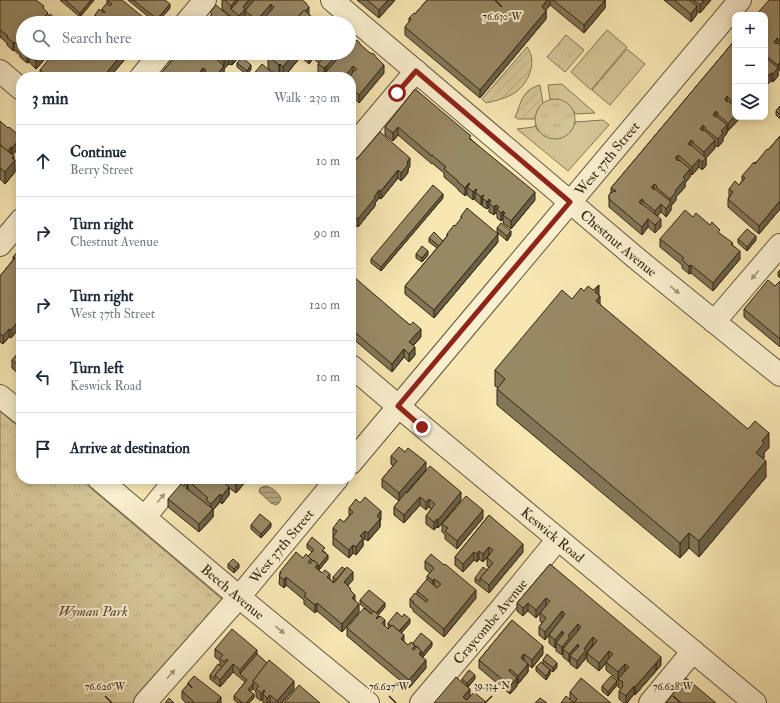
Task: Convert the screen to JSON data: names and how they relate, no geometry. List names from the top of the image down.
{
  "streets": {
    "street": [
      "West 37th Street",
      "Chestnut Avenue",
      "Keswick Road",
      "Beech Avenue",
      "Craycombe Avenue"
    ]
  },
  "crossings": [
    ["West 37th Street", "Chestnut Avenue"],
    ["West 37th Street", "Keswick Road"],
    ["West 37th Street", "Beech Avenue"],
    ["Keswick Road", "Craycombe Avenue"]
  ],
  "one_way": ["Beech Avenue"],
  "parks": ["Wyman Park"],
  "page": {
    "map_buttons": ["+", "−"],
    "search": "Search here",
    "heading": ["3 min", "Walk · 230 m"],
    "list": [
      ["Continue", "Berry Street", "10 m"],
      ["Turn right", "Chestnut Avenue", "90 m"],
      ["Turn right", "West 37th Street", "120 m"],
      ["Turn left", "Keswick Road", "10 m"],
      "Arrive at destination"
    ]
  },
  "coordinates": [
    "76.630°W",
    "39.334°N",
    "76.626°W",
    "76.627°W",
    "76.628°W"
  ]
}
